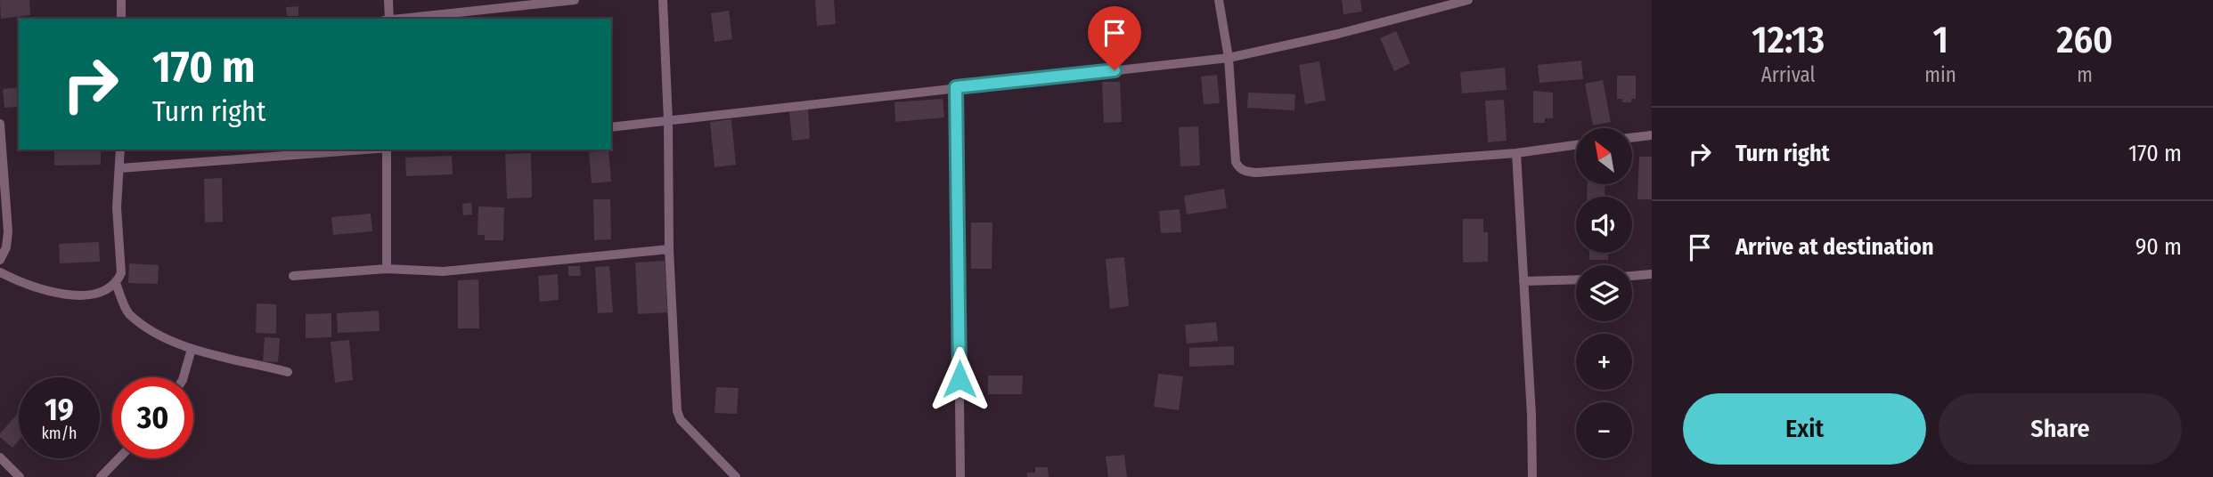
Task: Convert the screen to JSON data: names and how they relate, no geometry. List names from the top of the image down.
{
  "north": "top left",
  "page": {
    "eta": [
      "12:13",
      "Arrival",
      "1",
      "min",
      "260",
      "m"
    ],
    "turn": ["170 m", "Turn right"],
    "list": [
      {
        "name": "Turn right",
        "value": "170 m"
      },
      {
        "name": "Arrive at destination",
        "value": "90 m"
      }
    ],
    "map_buttons": ["+", "−"],
    "speed": "19 km/h",
    "limit": "30",
    "buttons": ["Exit", "Share"]
  }
}
